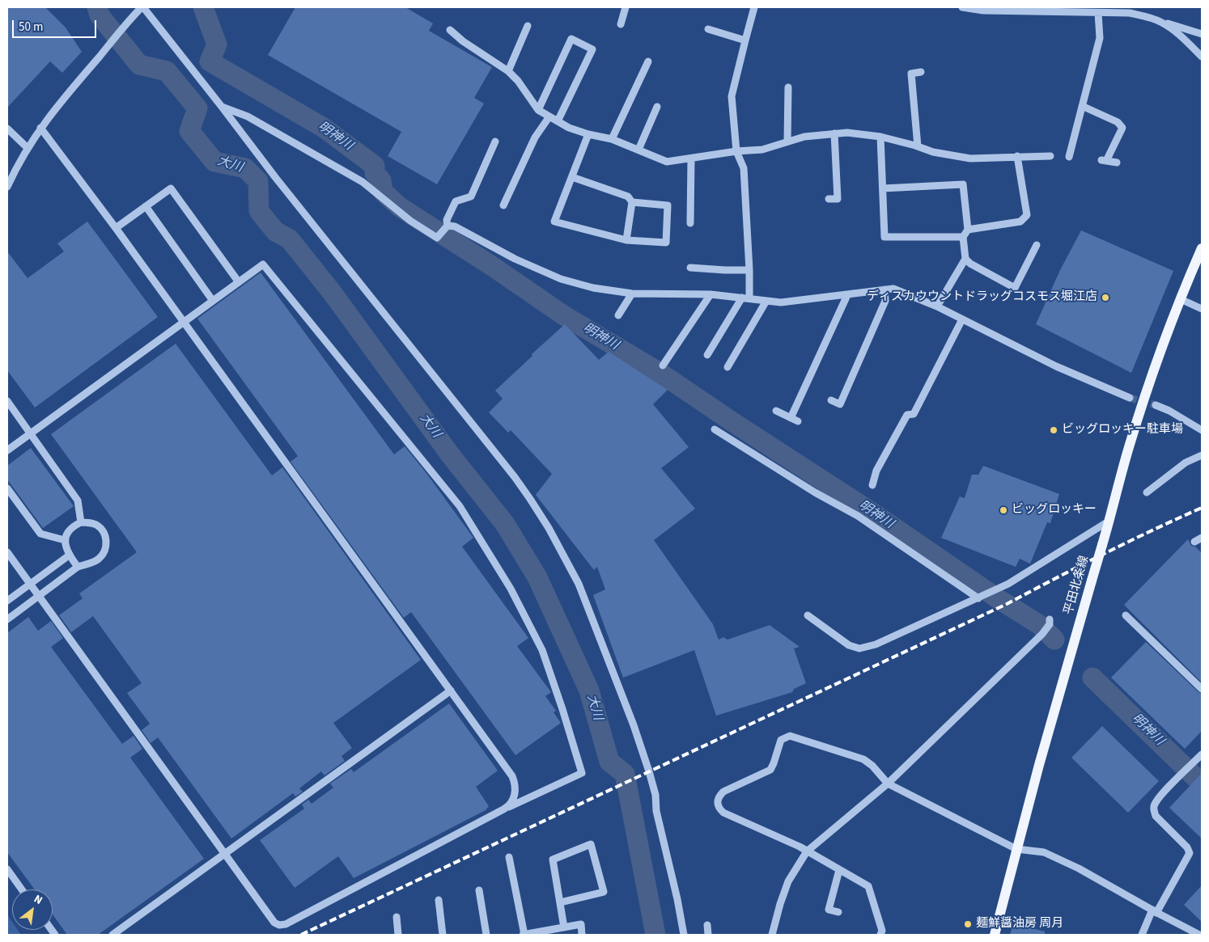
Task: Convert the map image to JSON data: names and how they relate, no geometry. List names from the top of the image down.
{
  "streets": {
    "main road": ["平田北条線"]
  },
  "water": ["明神川", "大川"],
  "places": [
    "ディスカウウントドラッグコスモス堀江店",
    "ビッグロッキー駐車場",
    "ビッグロッキー",
    "麺鮮醤油房 周月"
  ],
  "scale_bar": "50 m",
  "north": "top right"
}
